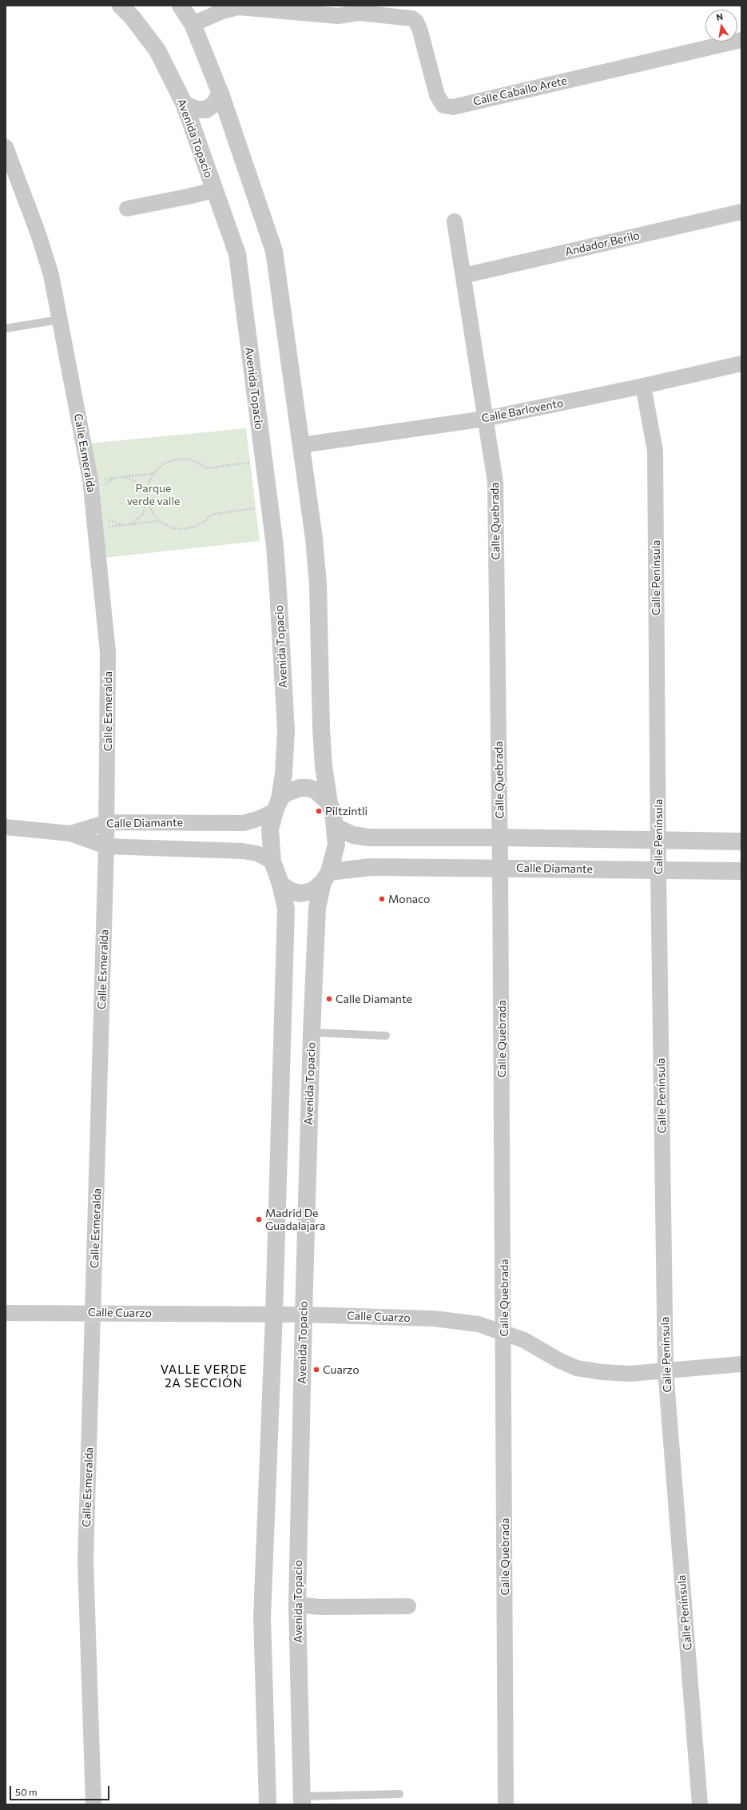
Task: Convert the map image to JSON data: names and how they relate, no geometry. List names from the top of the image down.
{
  "streets": {
    "street": [
      "Calle Caballo Arete",
      "Avenida Topacio",
      "Andador Berilo",
      "Calle Barlovento",
      "Calle Esmeralda",
      "Calle Quebrada",
      "Calle Península",
      "Calle Diamante",
      "Calle Cuarzo"
    ]
  },
  "crossings": [
    ["Avenida Topacio", "Calle Diamante"],
    ["Avenida Topacio", "Calle Cuarzo"],
    ["Andador Berilo", "Calle Quebrada"],
    ["Calle Barlovento", "Calle Quebrada"],
    ["Calle Barlovento", "Calle Península"],
    ["Calle Esmeralda", "Calle Diamante"],
    ["Calle Esmeralda", "Calle Cuarzo"],
    ["Calle Quebrada", "Calle Diamante"],
    ["Calle Quebrada", "Calle Cuarzo"],
    ["Calle Península", "Calle Diamante"],
    ["Calle Península", "Calle Cuarzo"]
  ],
  "districts": ["VALLE VERDE 2A SECCIÓN"],
  "parks": ["Parque verde valle"],
  "places": [
    "Piltzintli",
    "Monaco",
    "Calle Diamante",
    "Madrid De Guadalajara",
    "Cuarzo"
  ],
  "scale_bar": "50 m",
  "north": "top"
}
